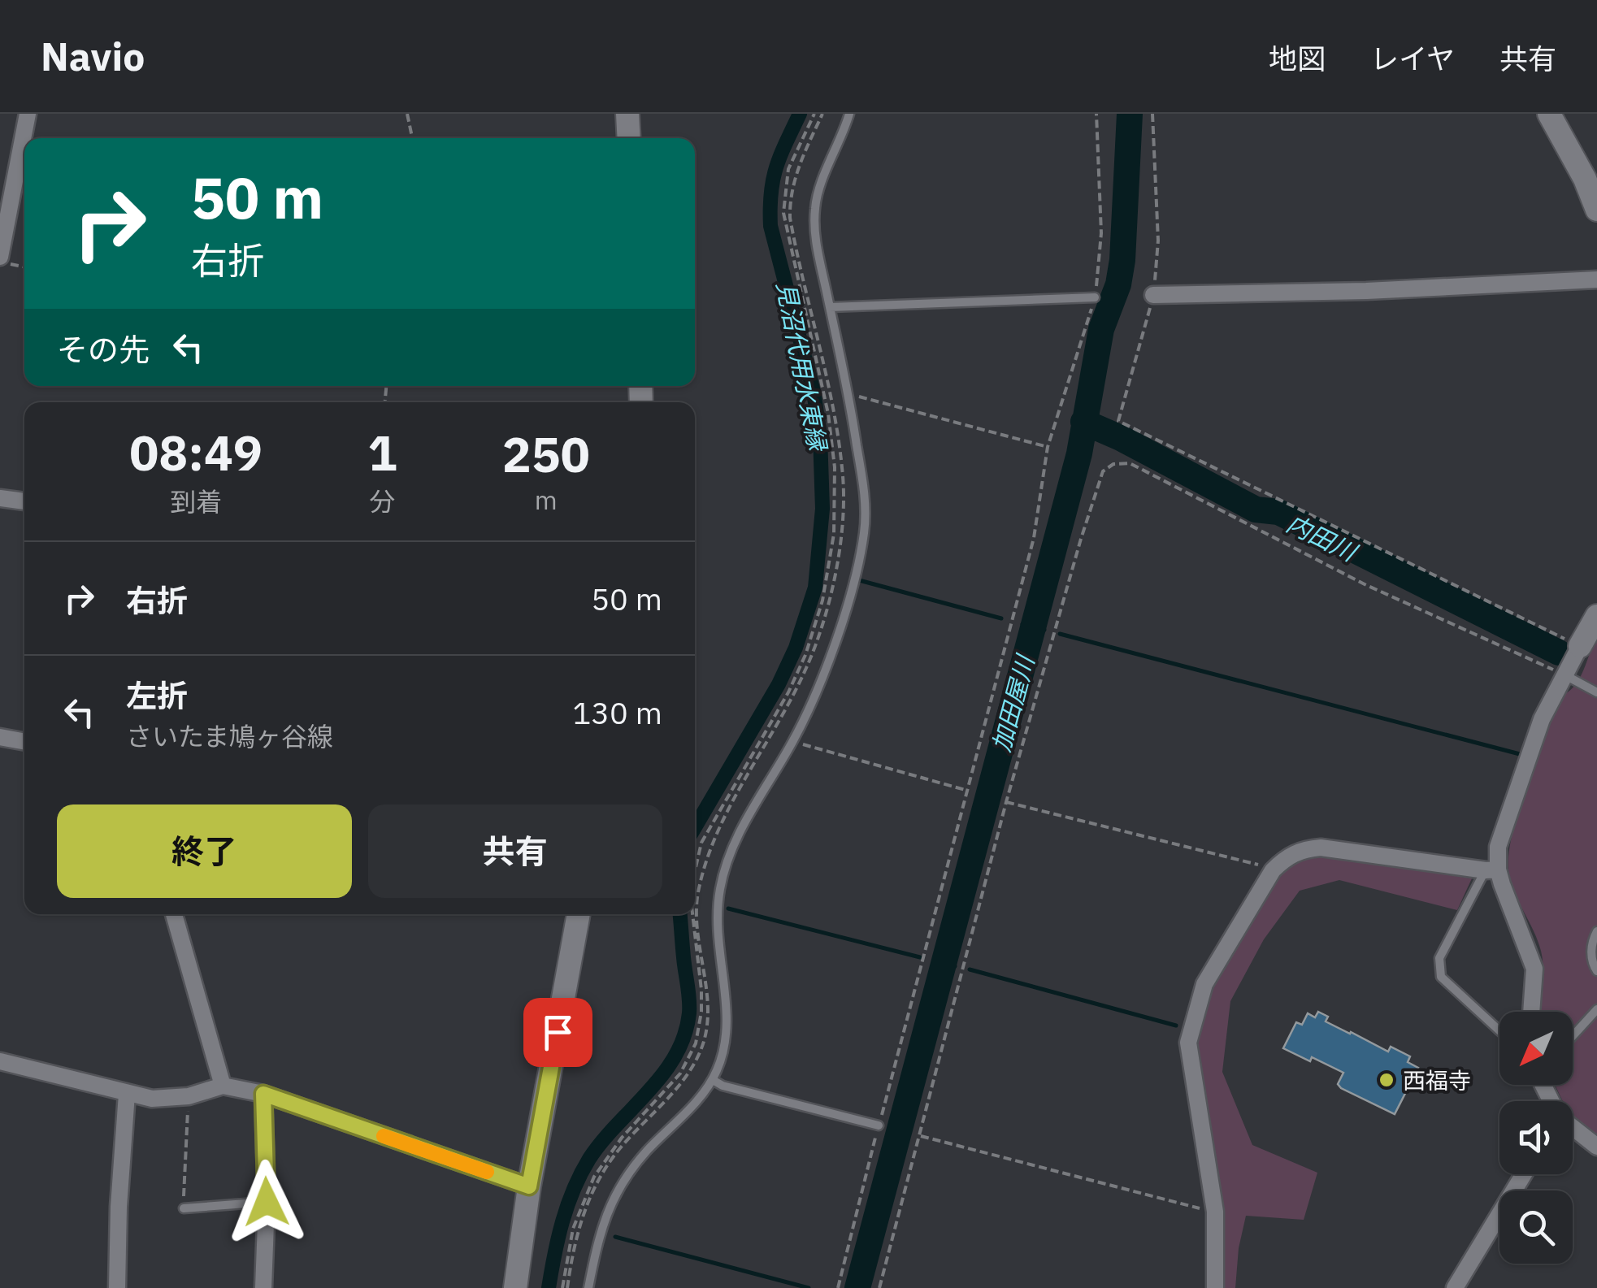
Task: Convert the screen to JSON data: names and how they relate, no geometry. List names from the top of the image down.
{
  "water": ["見沼代用水東縁", "内田川", "加田屋川"],
  "places": ["西福寺"],
  "north": "bottom left",
  "page": {
    "header": "Navio",
    "nav": ["地図", "レイヤ", "共有"],
    "turn": ["50 m", "右折"],
    "then": "その先",
    "eta": [
      "08:49",
      "到着",
      "1",
      "分",
      "250",
      "m"
    ],
    "list": [
      {
        "name": "右折",
        "value": "50 m"
      },
      {
        "name": "左折",
        "note": "さいたま鳩ヶ谷線",
        "value": "130 m"
      }
    ],
    "buttons": ["終了", "共有"]
  }
}
